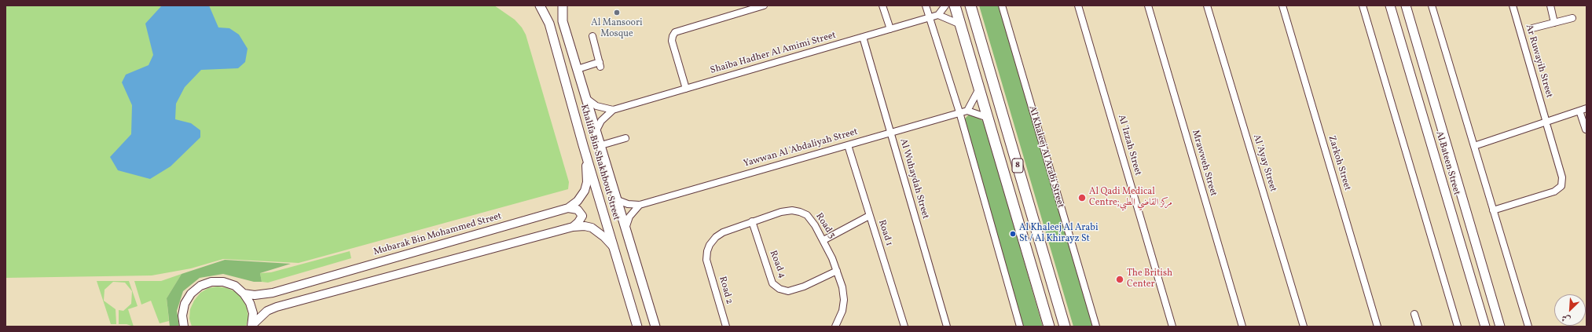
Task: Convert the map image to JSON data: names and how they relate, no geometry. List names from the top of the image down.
{
  "streets": {
    "highway": ["8"],
    "main road": ["Khalifa Bin Shakhbout Street", "Al Bateen Street"],
    "street": [
      "Shaiba Hadher Al Amimi Street",
      "Ar Ruwayih Street",
      "Al 'Izzah Street",
      "Yawwan Al 'Abdaliyah Street",
      "Al Khaleej Al Arabi Street",
      "Mrawweh Street",
      "Al 'Ayay Street",
      "Zarkoh Street",
      "Al Wuhaydah Street",
      "Road 3",
      "Road 1",
      "Mubarak Bin Mohammed Street",
      "Road 4",
      "Road 2"
    ]
  },
  "crossings": [
    ["Shaiba Hadher Al Amimi Street", "Khalifa Bin Shakhbout Street"],
    ["Shaiba Hadher Al Amimi Street", "Al Wuhaydah Street"],
    ["Yawwan Al 'Abdaliyah Street", "Khalifa Bin Shakhbout Street"],
    ["Yawwan Al 'Abdaliyah Street", "Al Wuhaydah Street"],
    ["Yawwan Al 'Abdaliyah Street", "Road 1"],
    ["Khalifa Bin Shakhbout Street", "Mubarak Bin Mohammed Street"],
    ["Road 3", "Road 4"],
    ["Road 3", "Road 2"]
  ],
  "places": [
    "Al Mansoori Mosque",
    "Al Qadi Medical Centre;مركز القاضي الطبي",
    "Al Khaleej Al Arabi St / Al Khirayz St",
    "The British Center"
  ],
  "north": "bottom left"
}
